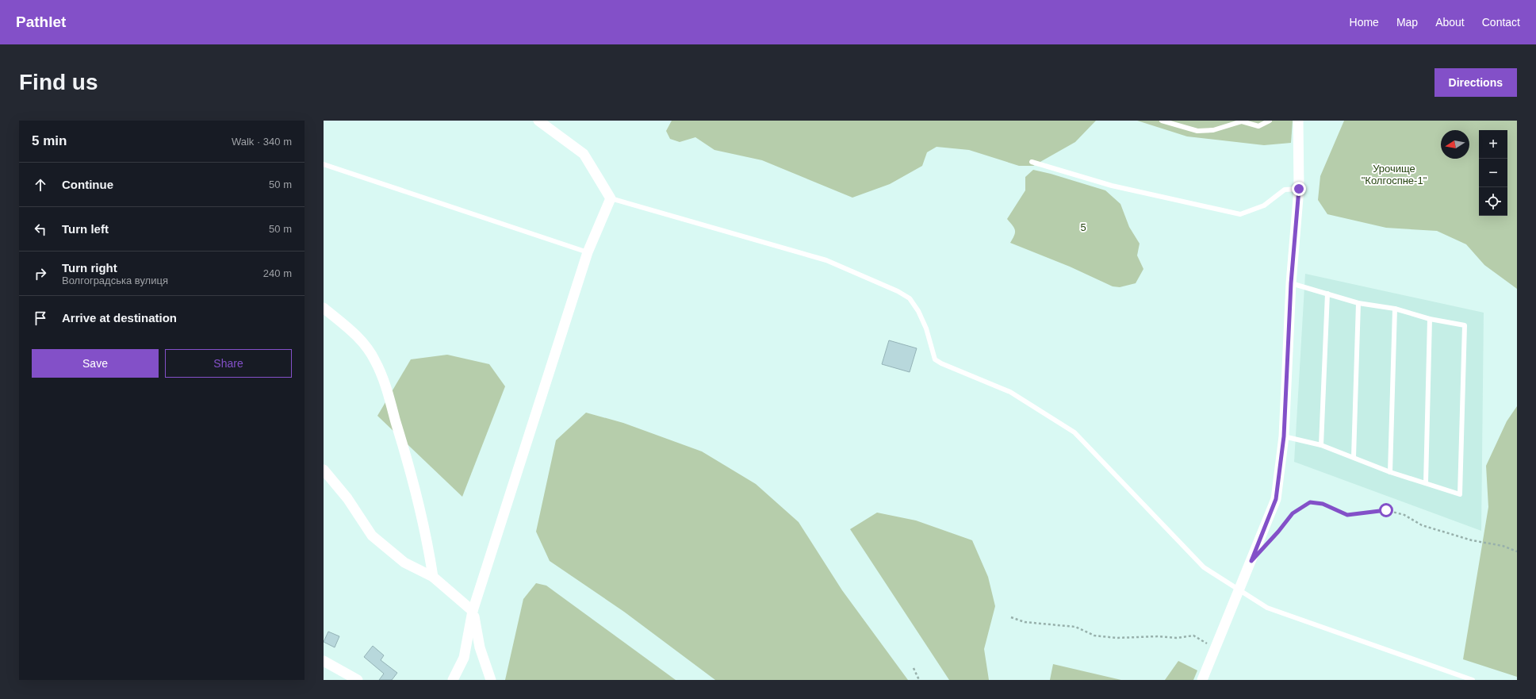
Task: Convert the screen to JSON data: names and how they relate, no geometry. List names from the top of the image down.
{
  "parks": ["Урочище \"Колгоспне-1\"", "5"],
  "north": "left",
  "page": {
    "header": "Pathlet",
    "nav": [
      "Home",
      "Map",
      "About",
      "Contact"
    ],
    "buttons": [
      "Directions",
      ["Save", "Share"]
    ],
    "title": "Find us",
    "heading": ["5 min", "Walk · 340 m"],
    "map_buttons": ["+", "−"],
    "list": [
      ["Continue", "50 m"],
      ["Turn left", "50 m"],
      ["Turn right", "Волгоградська вулиця", "240 m"],
      "Arrive at destination"
    ]
  }
}
